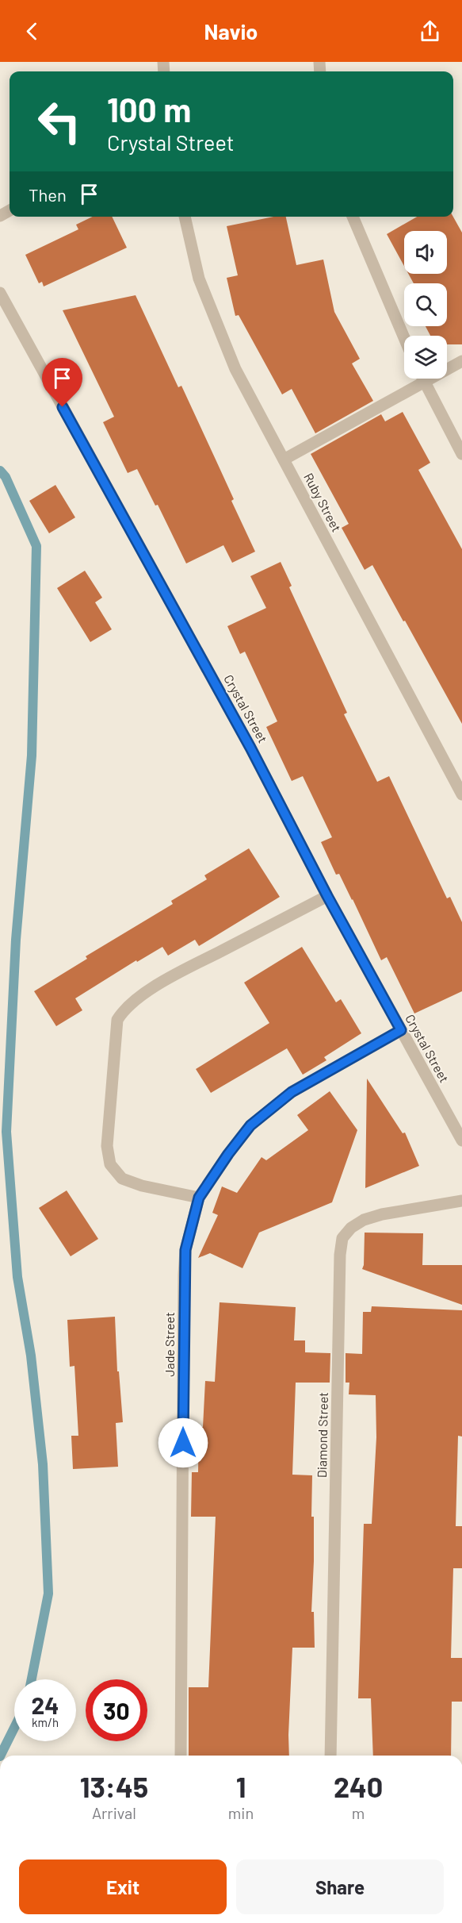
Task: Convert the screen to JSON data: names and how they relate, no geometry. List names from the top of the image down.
{
  "streets": {
    "street": [
      "Ruby Street",
      "Crystal Street",
      "Jade Street",
      "Diamond Street"
    ]
  },
  "crossings": [
    ["Crystal Street", "Jade Street"]
  ],
  "page": {
    "header": "Navio",
    "turn": ["100 m", "Crystal Street"],
    "then": "Then",
    "speed": "24 km/h",
    "limit": "30",
    "eta": [
      "13:45",
      "Arrival",
      "1",
      "min",
      "240",
      "m"
    ],
    "buttons": ["Exit", "Share"]
  }
}
